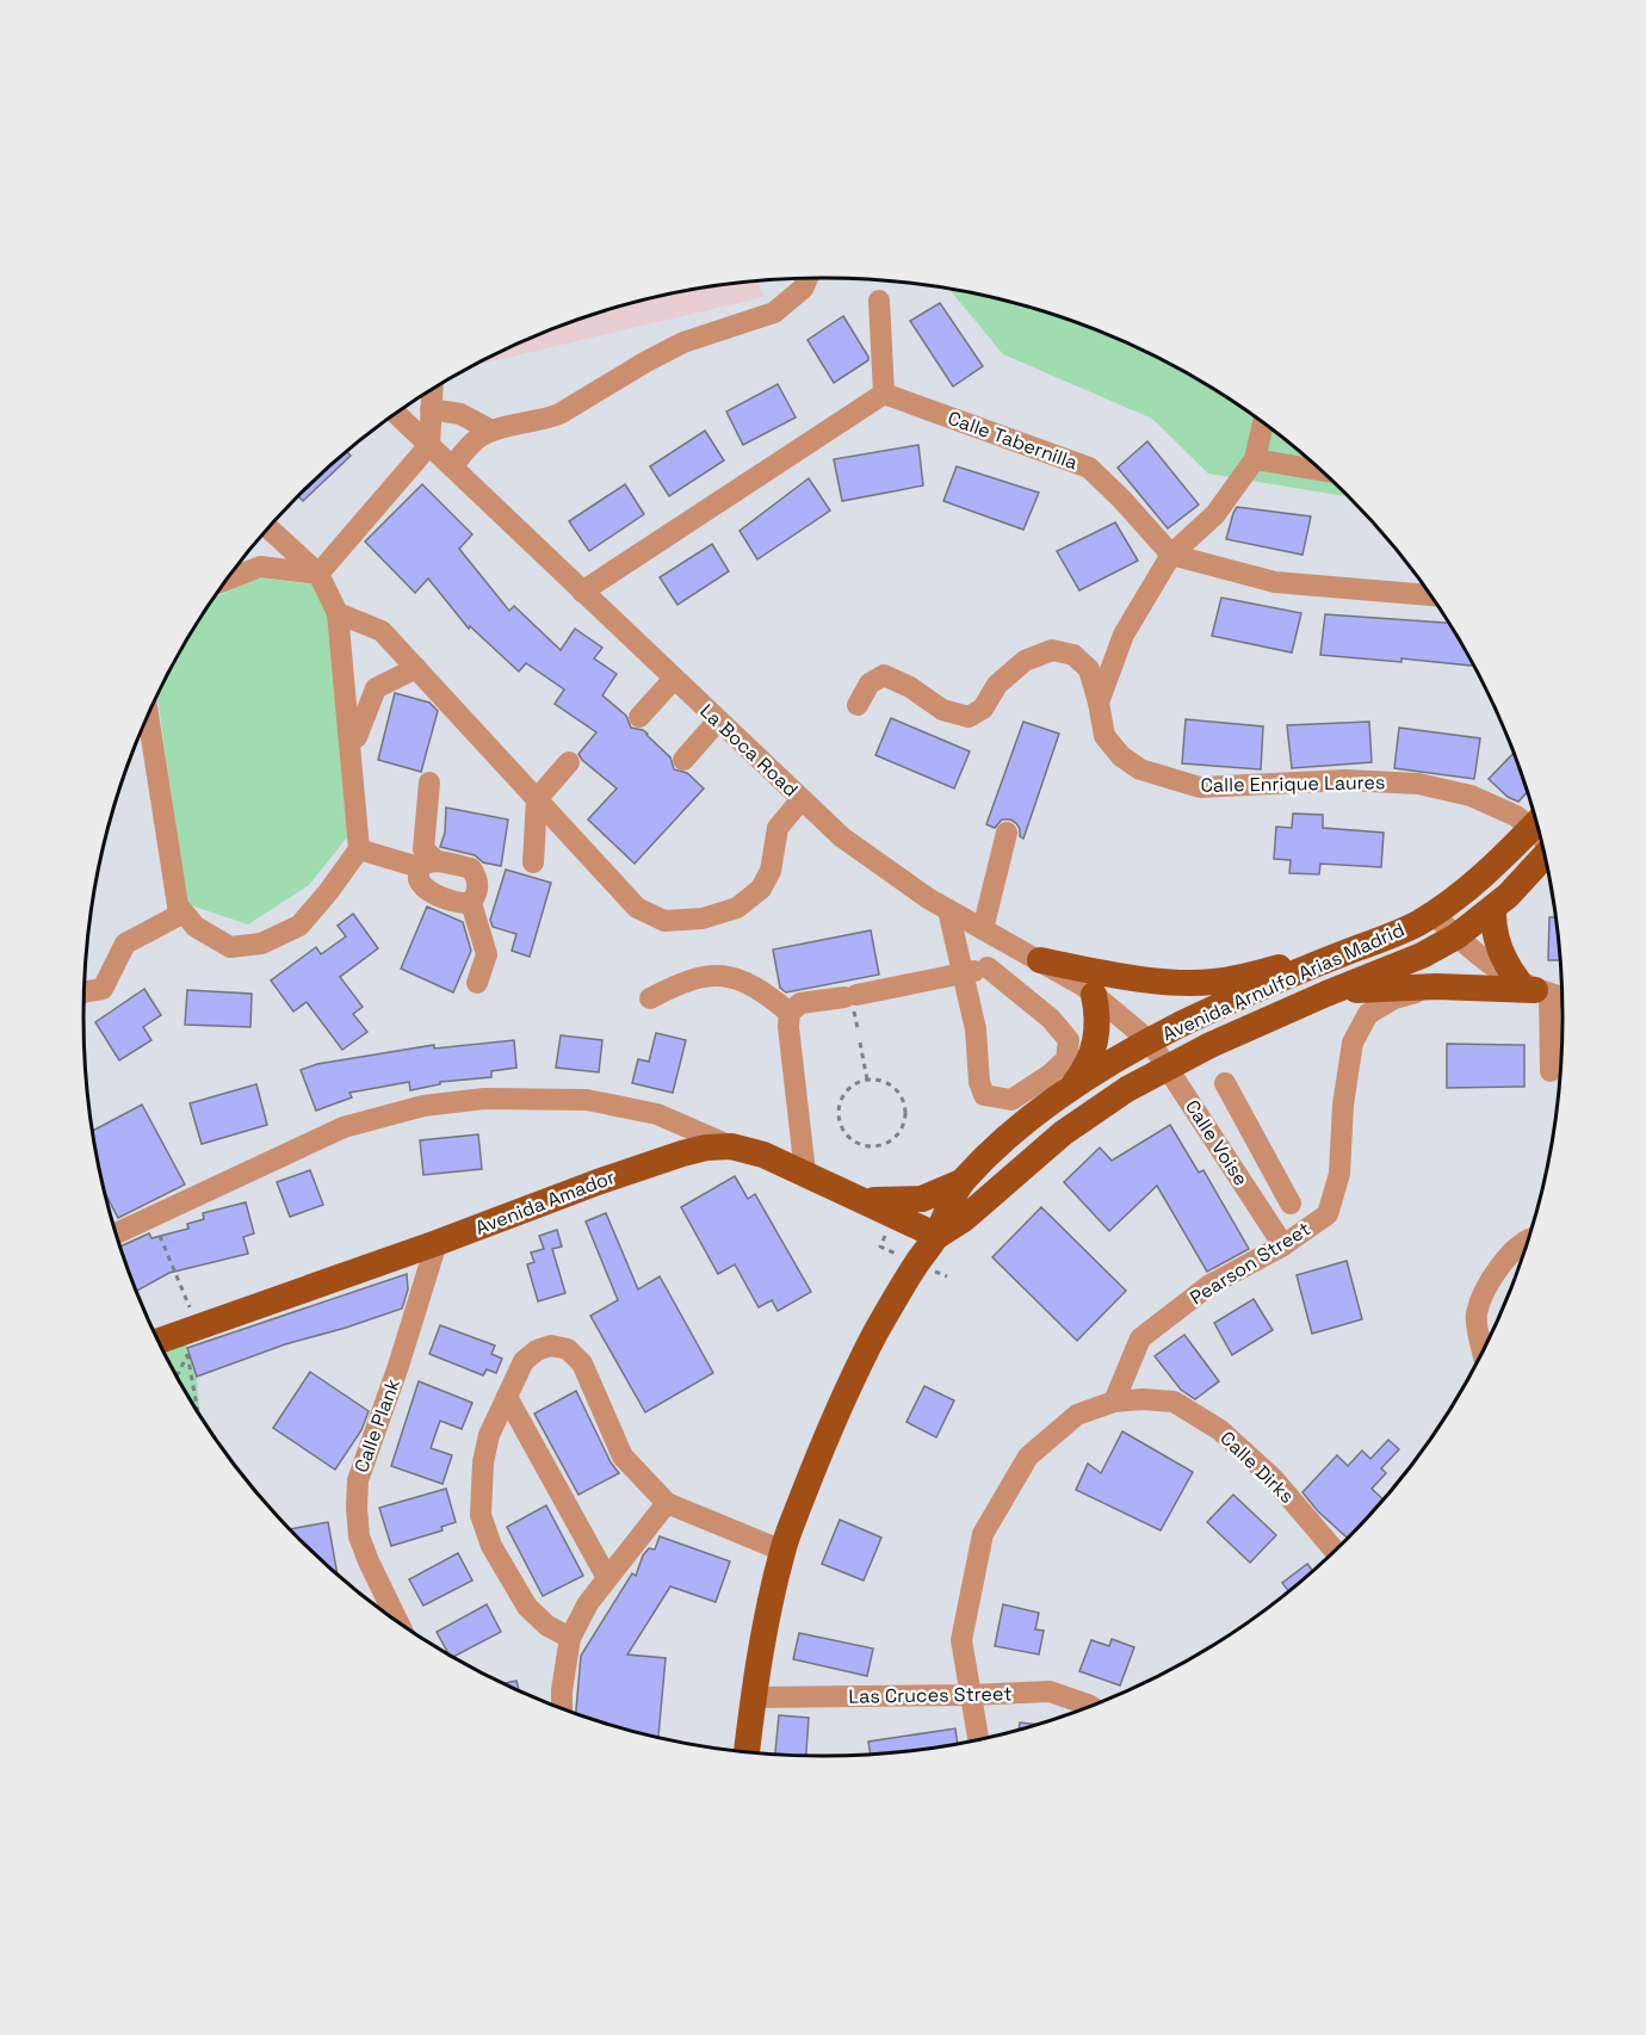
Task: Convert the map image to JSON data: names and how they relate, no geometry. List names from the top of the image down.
{
  "streets": {
    "main road": ["Avenida Arnulfo Arias Madrid", "Avenida Amador"],
    "street": [
      "Calle Tabernilla",
      "La Boca Road",
      "Calle Enrique Laures",
      "Calle Voise",
      "Pearson Street",
      "Calle Plank",
      "Calle Dirks",
      "Las Cruces Street"
    ]
  },
  "crossings": [
    ["La Boca Road", "Avenida Arnulfo Arias Madrid"],
    ["La Boca Road", "Calle Voise"],
    ["Avenida Arnulfo Arias Madrid", "Calle Voise"],
    ["Avenida Arnulfo Arias Madrid", "Avenida Amador"],
    ["Avenida Arnulfo Arias Madrid", "Las Cruces Street"],
    ["Calle Voise", "Pearson Street"],
    ["Avenida Amador", "Calle Plank"],
    ["Pearson Street", "Calle Dirks"],
    ["Calle Dirks", "Las Cruces Street"]
  ]
}
